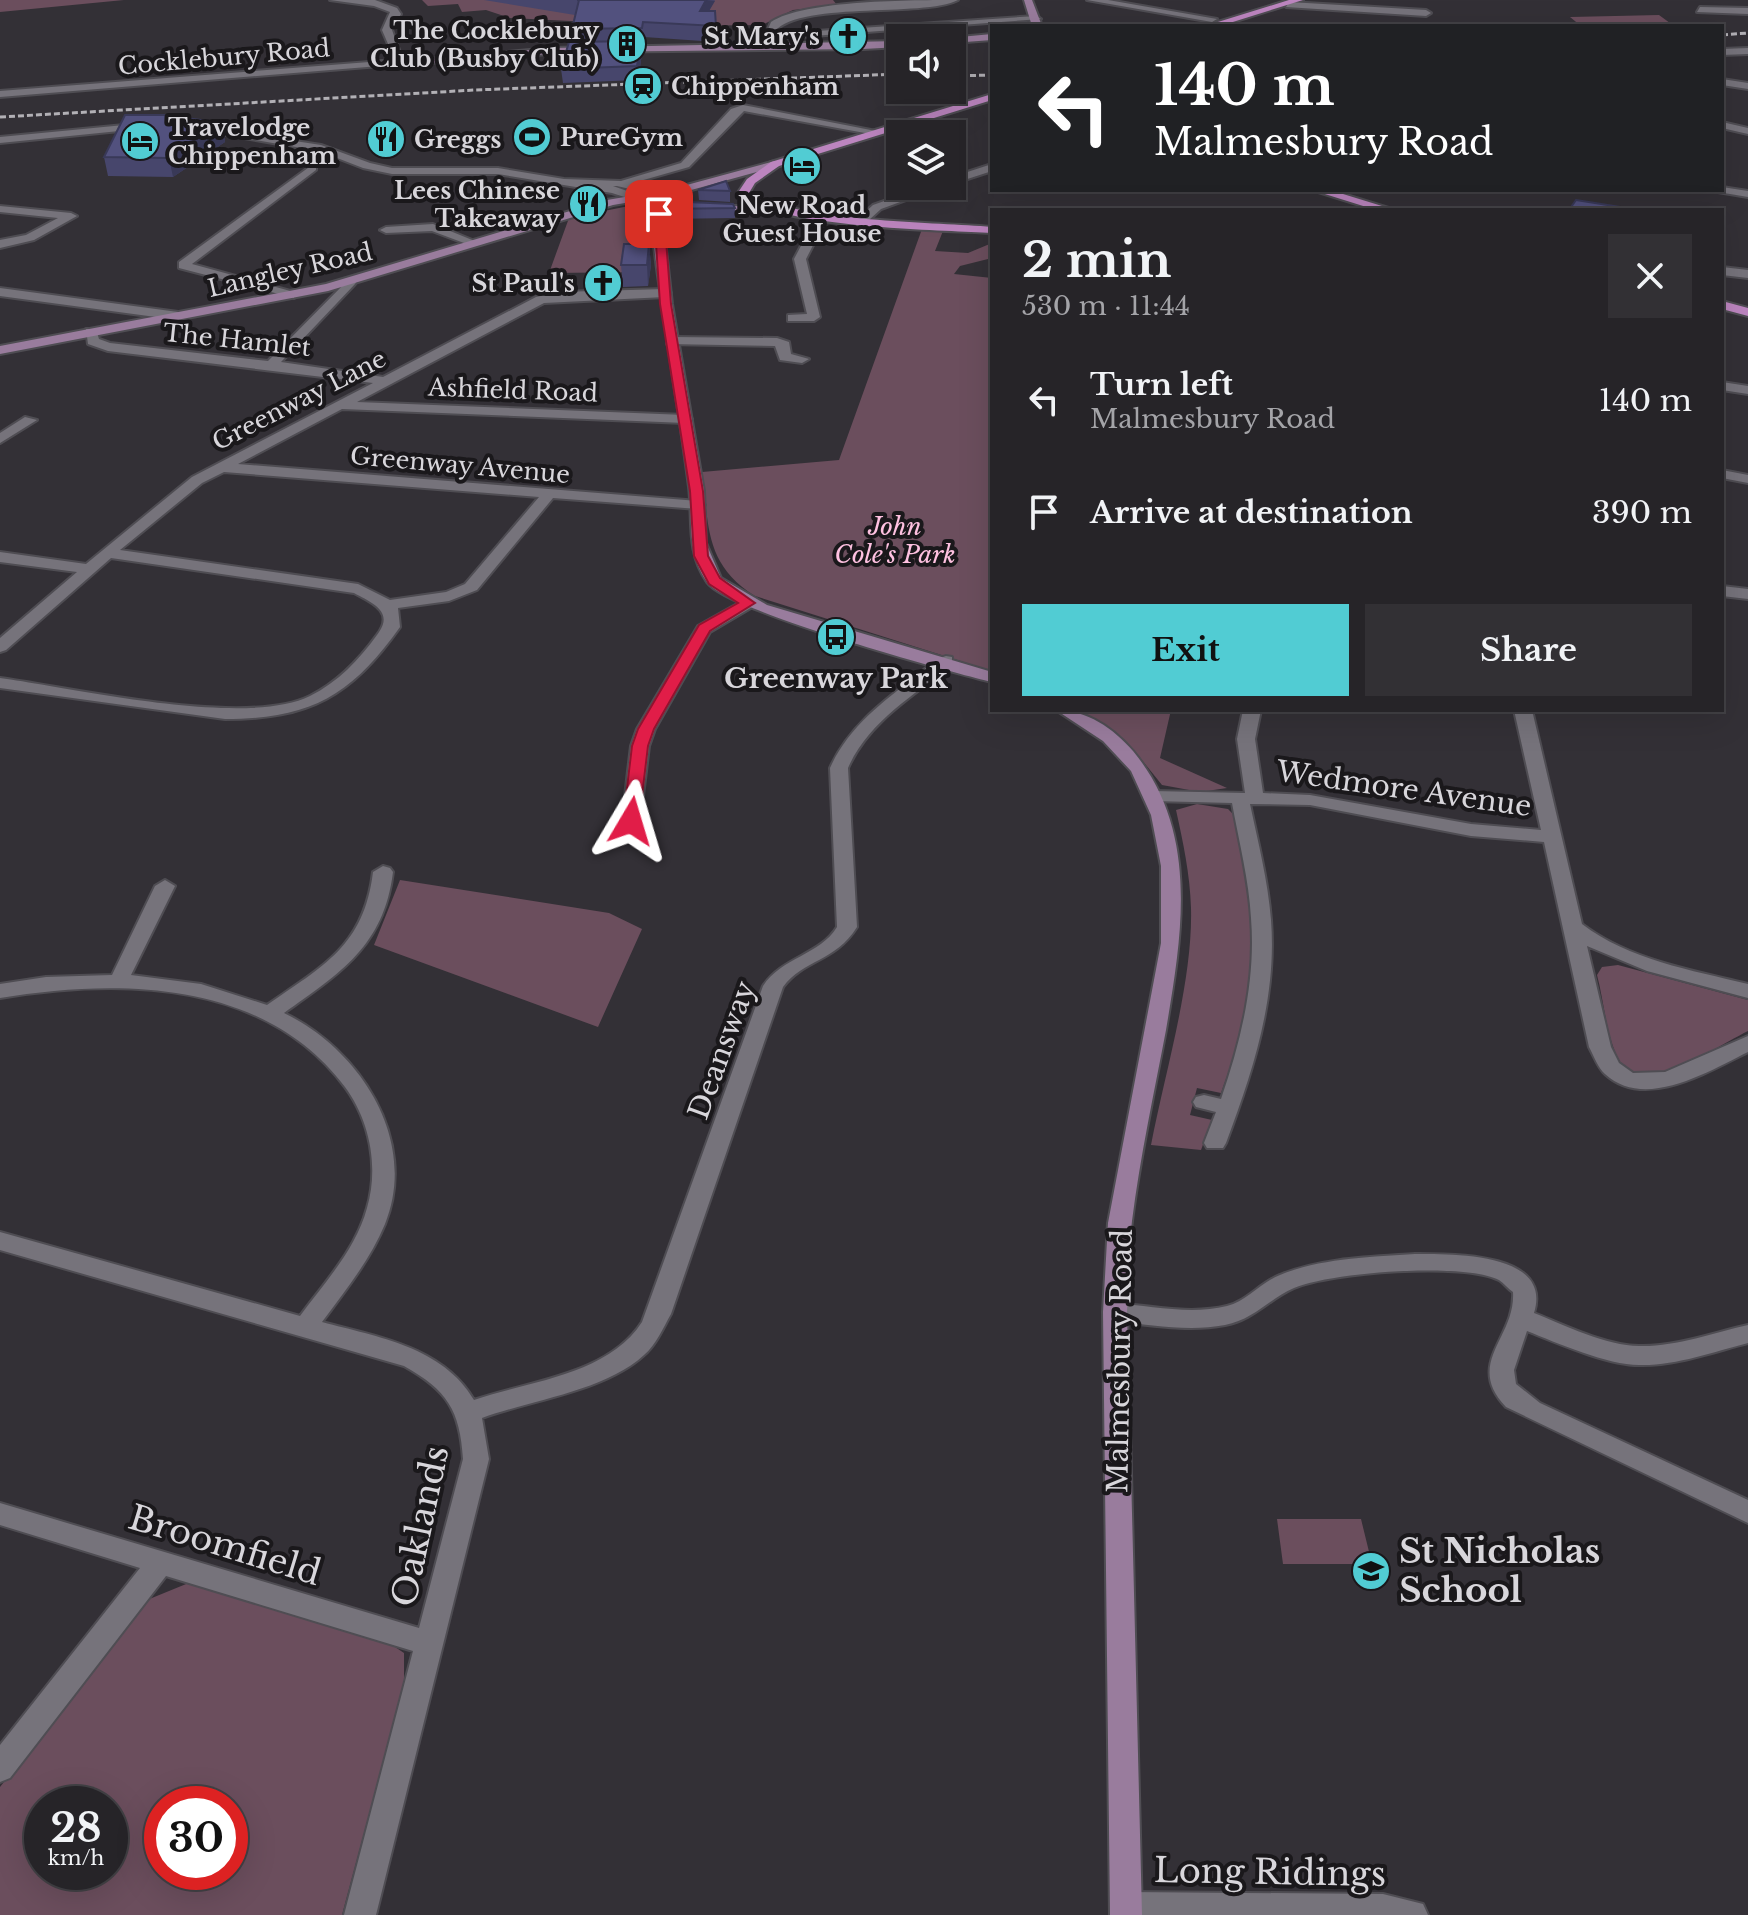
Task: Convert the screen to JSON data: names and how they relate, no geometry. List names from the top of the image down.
{
  "streets": {
    "main road": ["Cocklebury Road", "Langley Road", "Malmesbury Road"],
    "street": [
      "The Hamlet",
      "Ashfield Road",
      "Greenway Lane",
      "Greenway Avenue",
      "Wedmore Avenue",
      "Deansway",
      "Oaklands",
      "Broomfield",
      "Long Ridings"
    ]
  },
  "crossings": [
    ["Langley Road", "The Hamlet"],
    ["The Hamlet", "Greenway Lane"],
    ["Ashfield Road", "Greenway Lane"],
    ["Greenway Lane", "Greenway Avenue"],
    ["Wedmore Avenue", "Malmesbury Road"],
    ["Deansway", "Oaklands"],
    ["Malmesbury Road", "Long Ridings"],
    ["Oaklands", "Broomfield"]
  ],
  "parks": ["John Cole's Park"],
  "places": {
    "church": ["St Mary's", "St Paul's"],
    "building": ["The Cocklebury Club (Busby Club)"],
    "station": ["Chippenham"],
    "sports": ["PureGym"],
    "restaurant": ["Greggs", "Lees Chinese Takeaway"],
    "hotel": ["Travelodge Chippenham", "New Road Guest House"],
    "bus stop": ["Greenway Park"],
    "school or university": ["St Nicholas School"]
  },
  "page": {
    "turn": ["140 m", "Malmesbury Road"],
    "heading": ["2 min", "530 m · 11:44"],
    "list": [
      {
        "name": "Turn left",
        "note": "Malmesbury Road",
        "value": "140 m"
      },
      {
        "name": "Arrive at destination",
        "value": "390 m"
      }
    ],
    "buttons": ["Exit", "Share"],
    "speed": "28 km/h",
    "limit": "30"
  }
}
